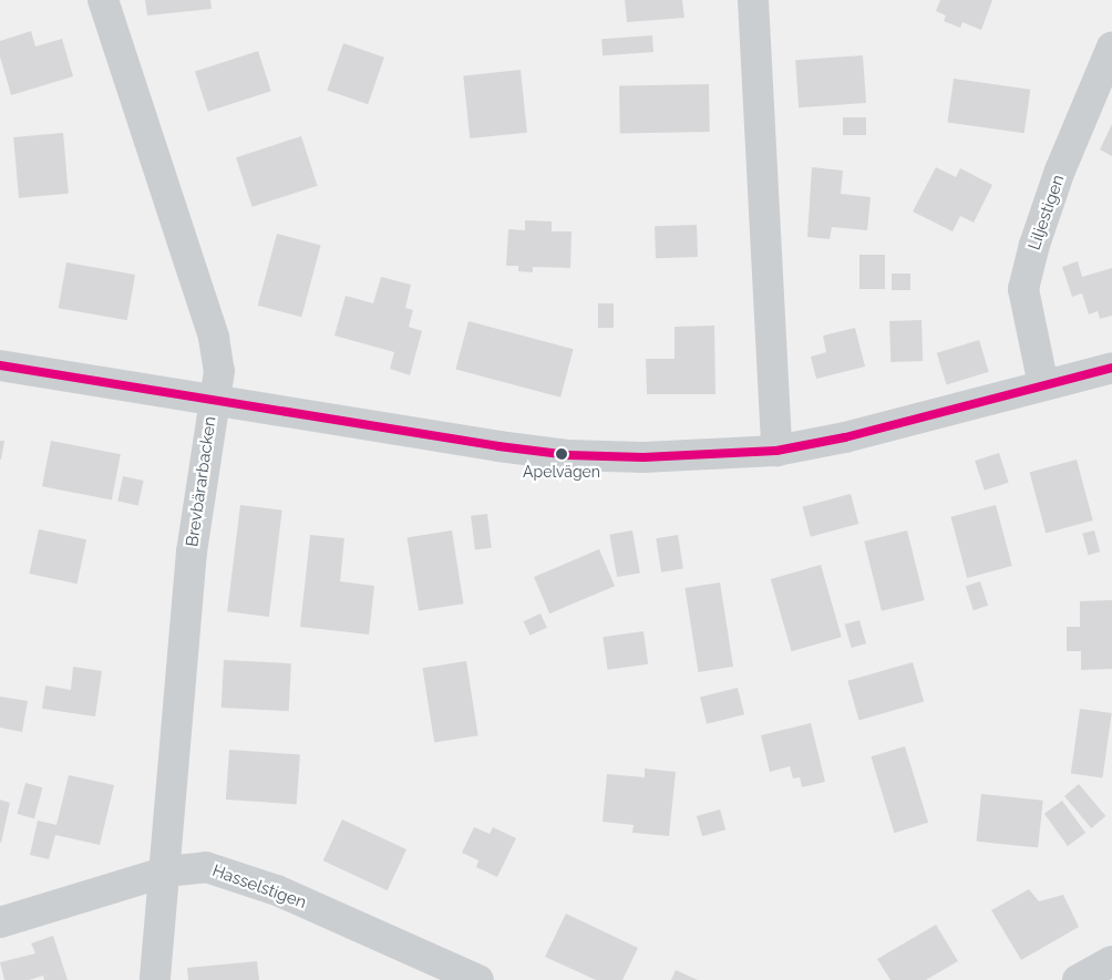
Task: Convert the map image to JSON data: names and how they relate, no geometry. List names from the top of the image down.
{
  "streets": {
    "street": ["Liljestigen", "Brevbärarbacken", "Hasselstigen"]
  },
  "crossings": [
    ["Brevbärarbacken", "Hasselstigen"]
  ],
  "places": ["Apelvägen"]
}
